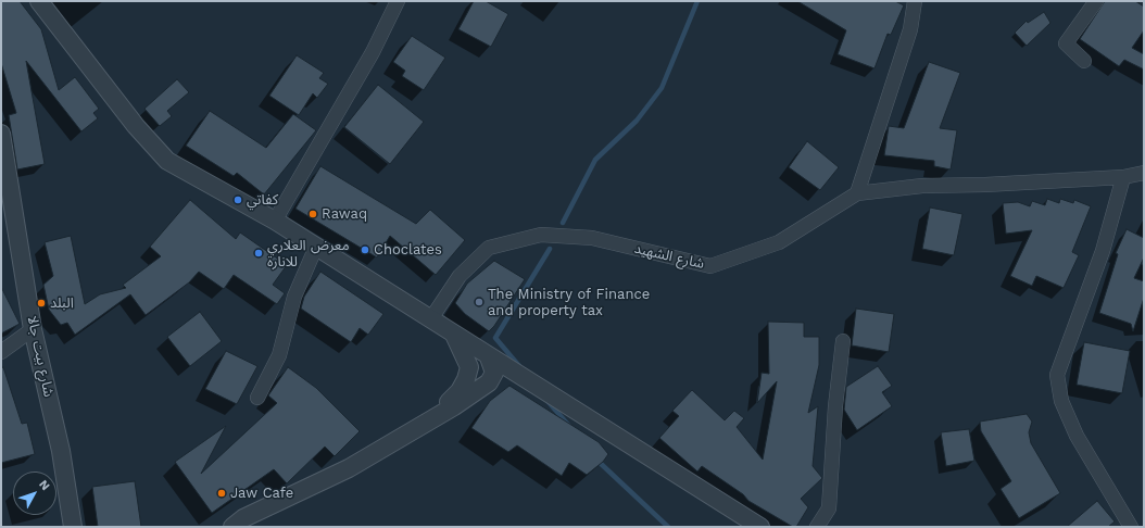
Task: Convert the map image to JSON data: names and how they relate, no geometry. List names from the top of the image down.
{
  "streets": {
    "street": ["شارع الشهيد", "شارع بيت جالا"]
  },
  "places": [
    "كفاتي",
    "Rawaq",
    "Choclates",
    "معرض العلاري للانارة",
    "The Ministry of Finance and property tax",
    "البلد",
    "Jaw Cafe"
  ],
  "north": "top right"
}
